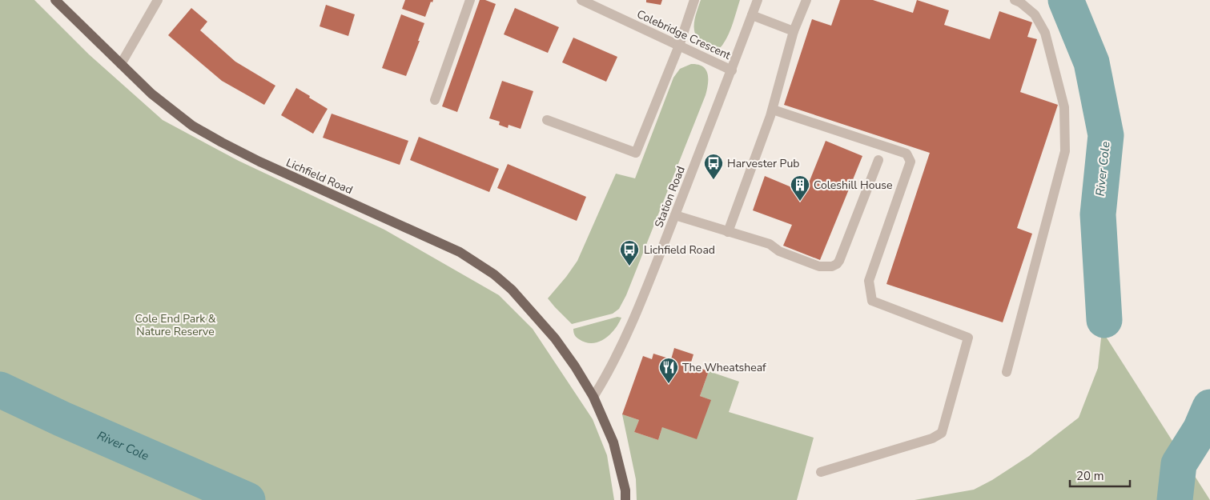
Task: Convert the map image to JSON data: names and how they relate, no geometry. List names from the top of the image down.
{
  "streets": {
    "main road": ["Lichfield Road"],
    "street": ["Colebridge Crescent", "Station Road"]
  },
  "crossings": [
    ["Colebridge Crescent", "Station Road"],
    ["Lichfield Road", "Station Road"]
  ],
  "water": ["River Cole"],
  "parks": ["Cole End Park & Nature Reserve"],
  "places": {
    "bus stop": ["Harvester Pub", "Lichfield Road"],
    "building": ["Coleshill House"],
    "restaurant": ["The Wheatsheaf"]
  },
  "scale_bar": "20 m"
}
